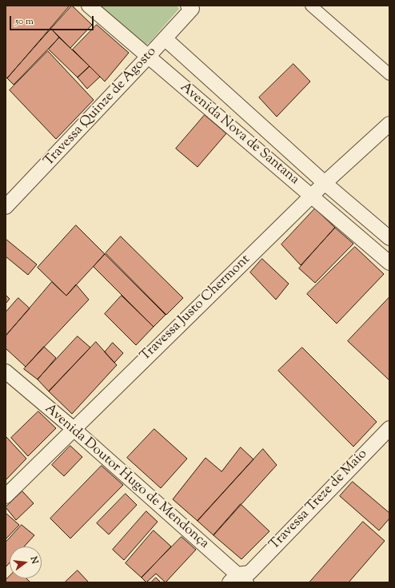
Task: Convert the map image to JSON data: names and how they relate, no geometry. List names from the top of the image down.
{
  "streets": {
    "street": [
      "Travessa Quinze de Agosto",
      "Avenida Nova de Santana",
      "Travessa Justo Chermont",
      "Avenida Doutor Hugo de Mendonça",
      "Travessa Treze de Maio"
    ]
  },
  "crossings": [
    ["Travessa Quinze de Agosto", "Avenida Nova de Santana"],
    ["Avenida Nova de Santana", "Travessa Justo Chermont"],
    ["Travessa Justo Chermont", "Avenida Doutor Hugo de Mendonça"],
    ["Avenida Doutor Hugo de Mendonça", "Travessa Treze de Maio"]
  ],
  "scale_bar": "50 m",
  "north": "right"
}
